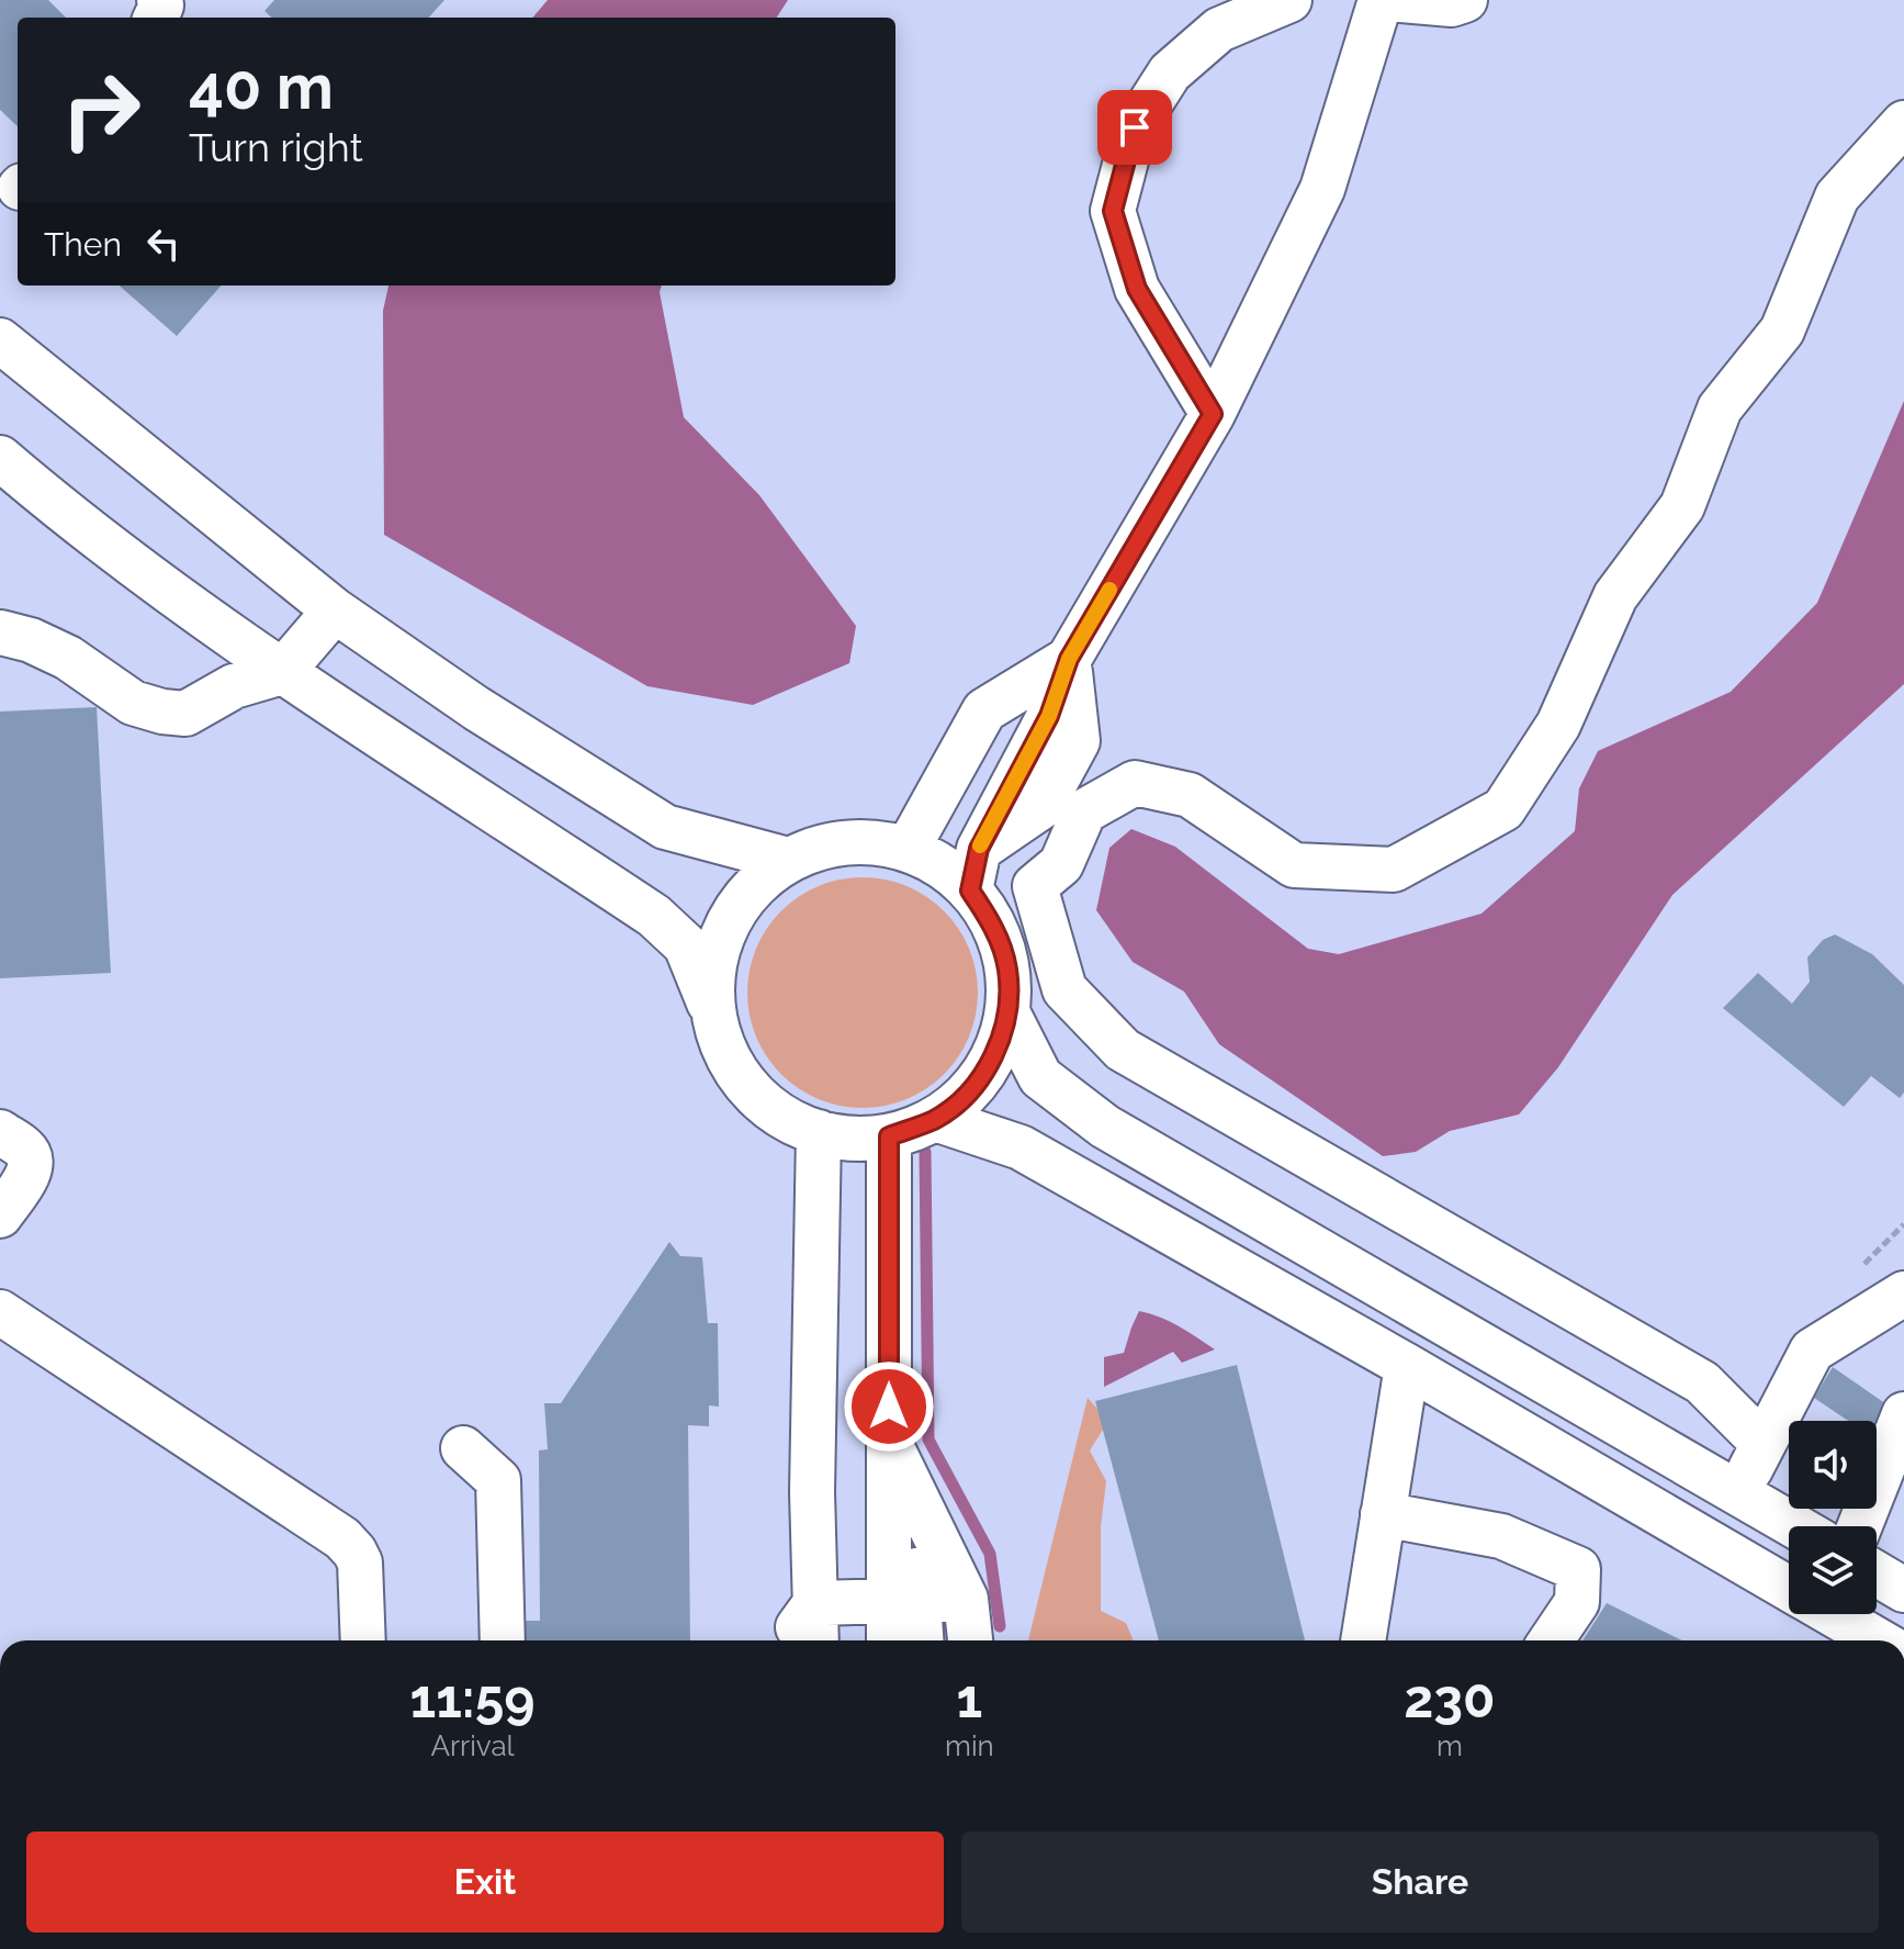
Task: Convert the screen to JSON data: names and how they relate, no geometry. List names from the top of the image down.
{
  "page": {
    "turn": ["40 m", "Turn right"],
    "then": "Then",
    "eta": [
      "11:59",
      "Arrival",
      "1",
      "min",
      "230",
      "m"
    ],
    "buttons": ["Exit", "Share"]
  }
}
